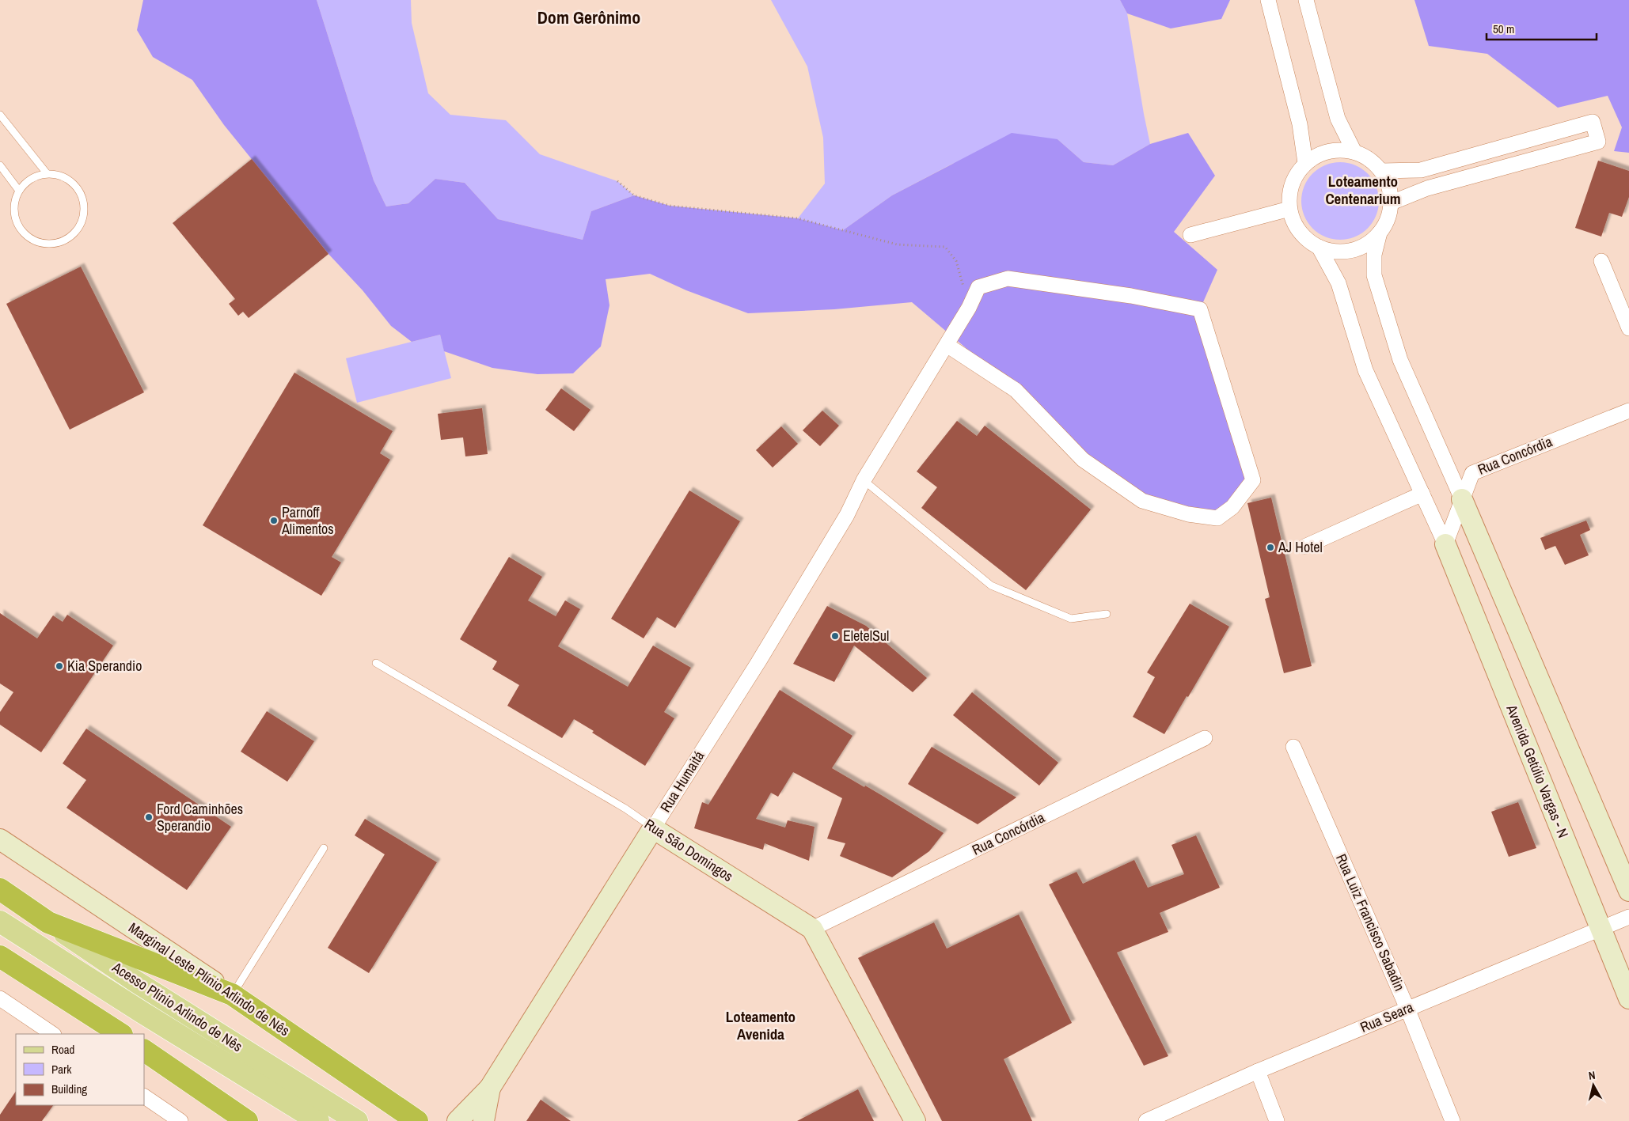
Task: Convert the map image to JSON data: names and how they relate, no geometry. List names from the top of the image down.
{
  "streets": {
    "highway": ["Marginal Leste Plínio Arlindo de Nês", "Acesso Plínio Arlindo de Nês"],
    "street": [
      "Rua Concórdia",
      "Avenida Getúlio Vargas - N",
      "Rua Humaitá",
      "Rua São Domingos",
      "Rua Luiz Francisco Sabadin",
      "Rua Seara"
    ]
  },
  "crossings": [
    ["Rua Concórdia", "Avenida Getúlio Vargas - N"],
    ["Rua Concórdia", "Rua São Domingos"],
    ["Avenida Getúlio Vargas - N", "Rua Seara"],
    ["Rua Humaitá", "Rua São Domingos"],
    ["Rua Luiz Francisco Sabadin", "Rua Seara"]
  ],
  "districts": ["Dom Gerônimo", "Loteamento Centenarium", "Loteamento Avenida"],
  "places": [
    "Parnoff Alimentos",
    "AJ Hotel",
    "EletelSul",
    "Kia Sperandio",
    "Ford Caminhões Sperandio"
  ],
  "legend": ["Road", "Park", "Building"],
  "scale_bar": "50 m",
  "north": "top"
}
